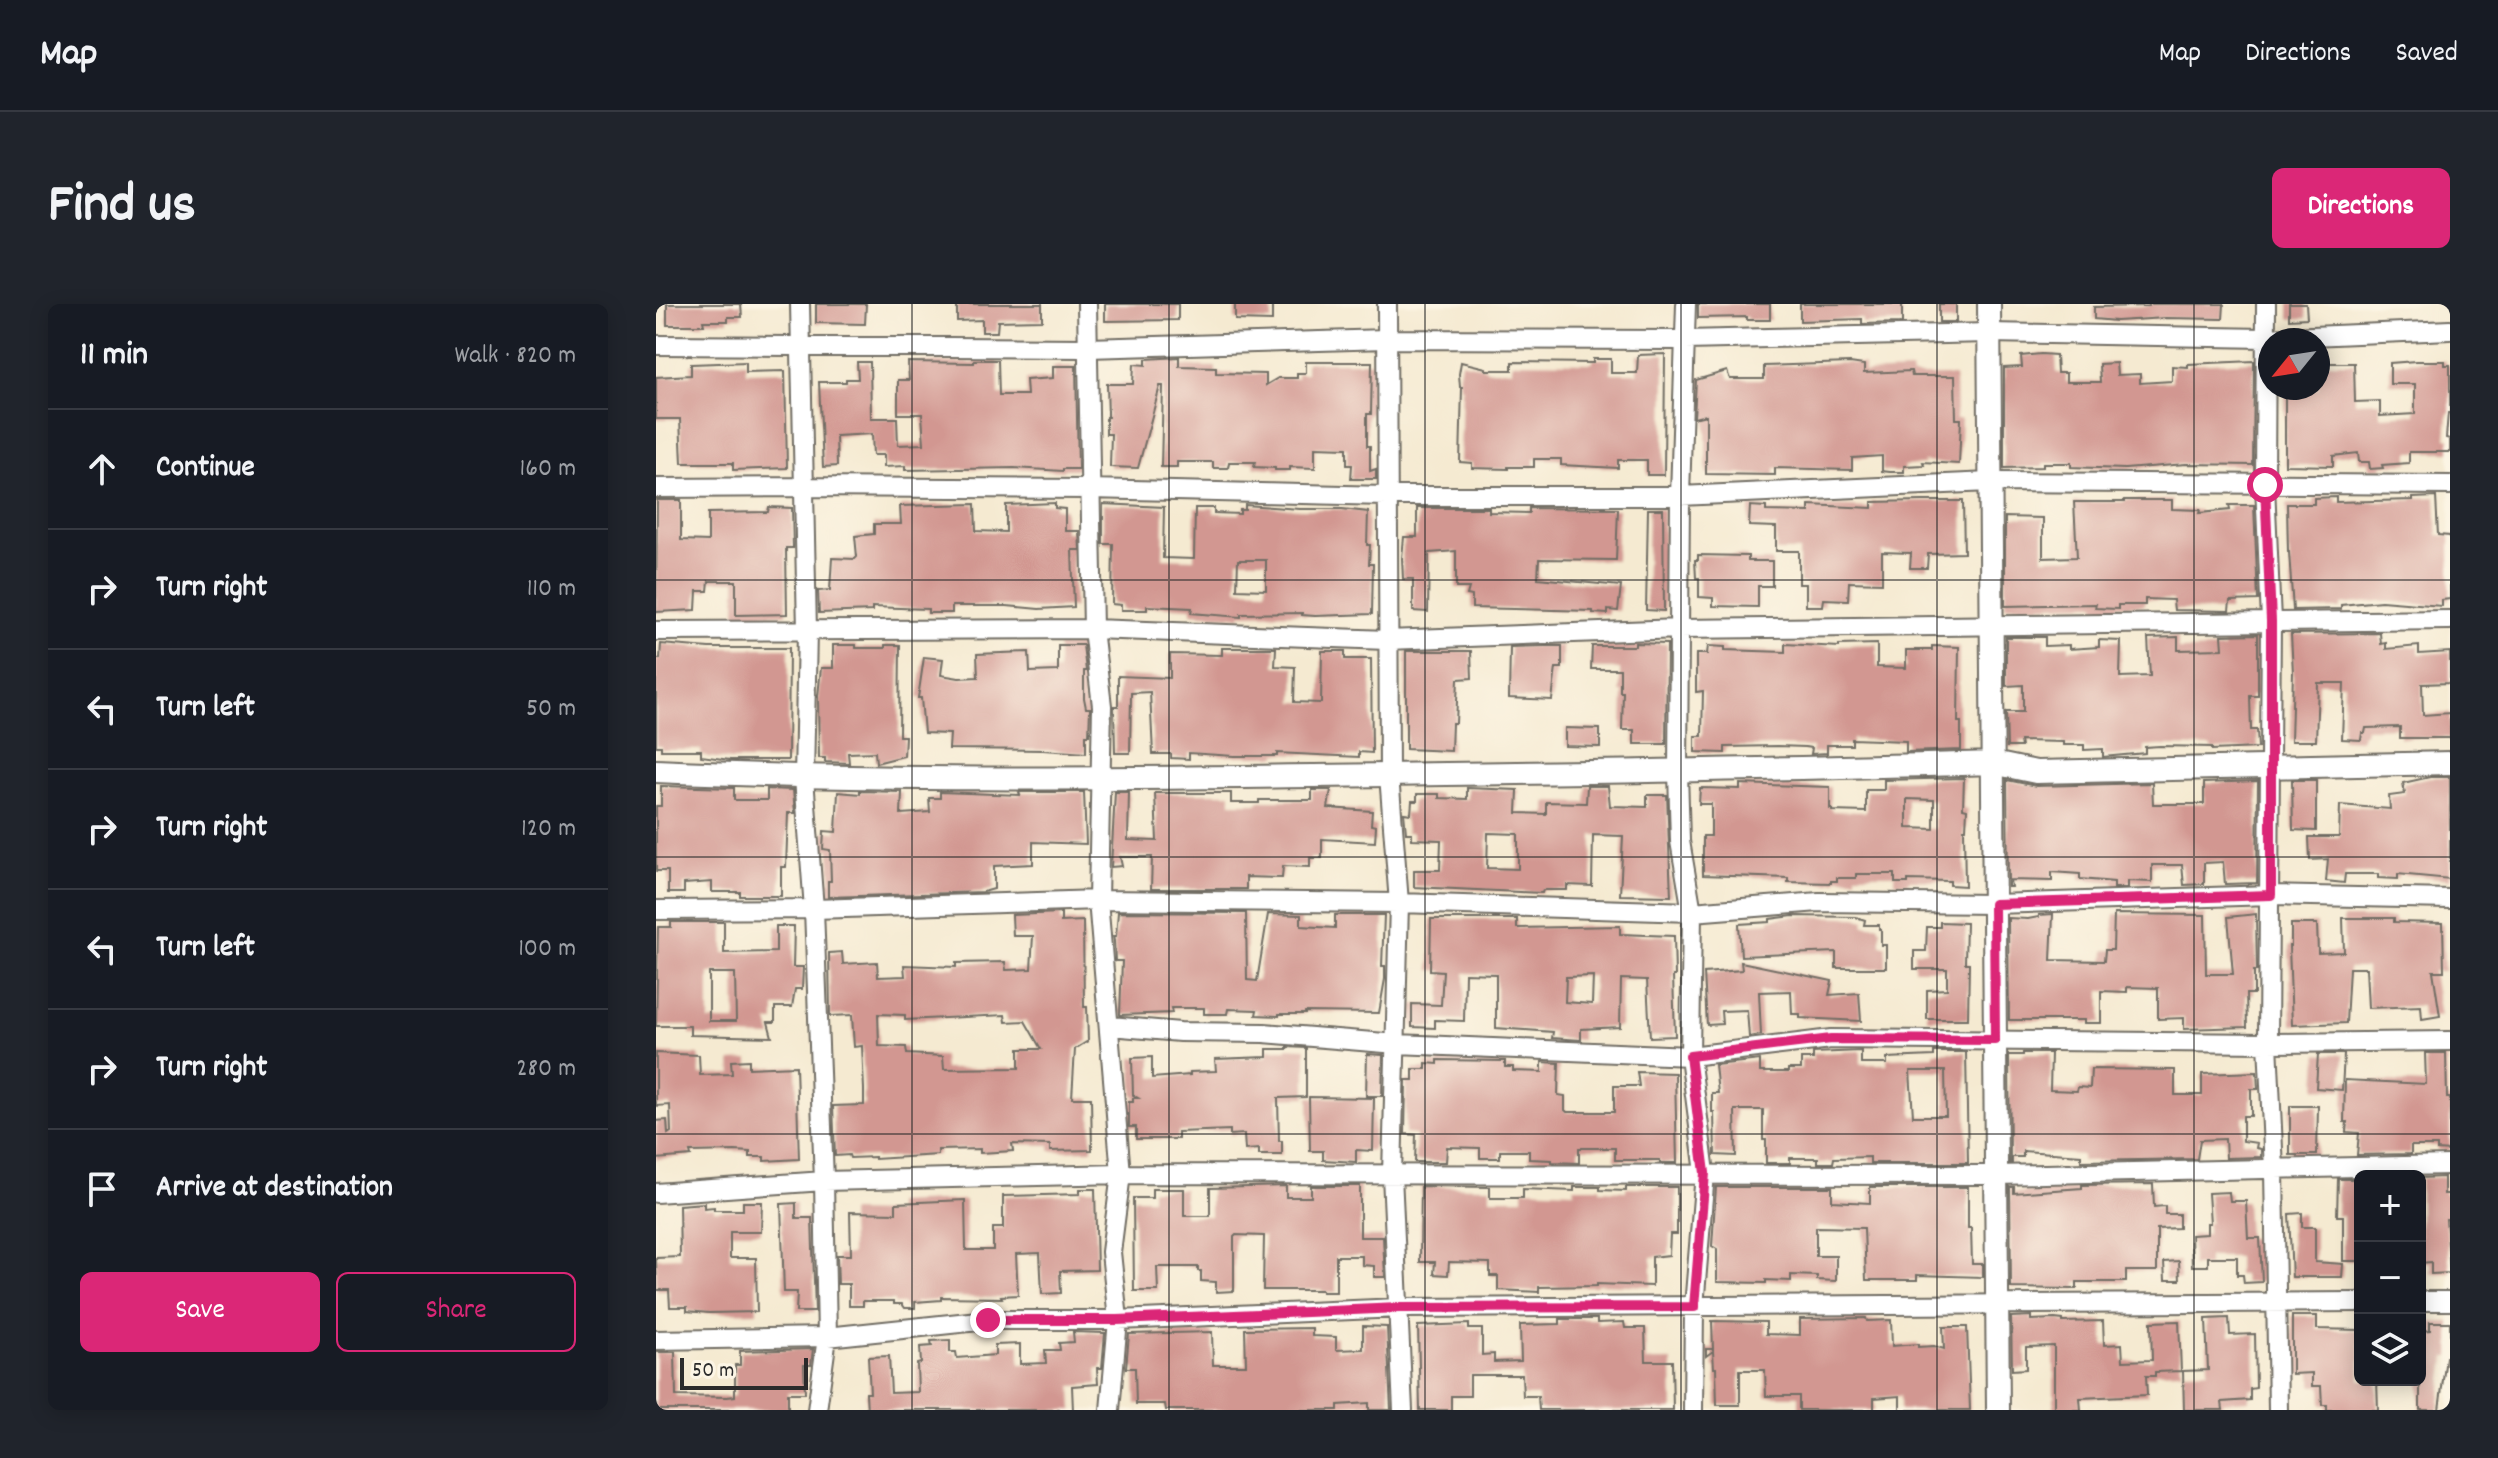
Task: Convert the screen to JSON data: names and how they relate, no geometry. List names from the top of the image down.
{
  "scale_bar": "50 m",
  "north": "bottom left",
  "page": {
    "header": "Map",
    "nav": ["Map", "Directions", "Saved"],
    "title": "Find us",
    "buttons": [
      "Directions",
      ["Save", "Share"]
    ],
    "heading": ["11 min", "Walk · 820 m"],
    "list": [
      ["Continue", "160 m"],
      ["Turn right", "110 m"],
      ["Turn left", "50 m"],
      ["Turn right", "120 m"],
      ["Turn left", "100 m"],
      ["Turn right", "280 m"],
      "Arrive at destination"
    ],
    "map_buttons": ["+", "−"],
    "scale": "50 m"
  }
}
